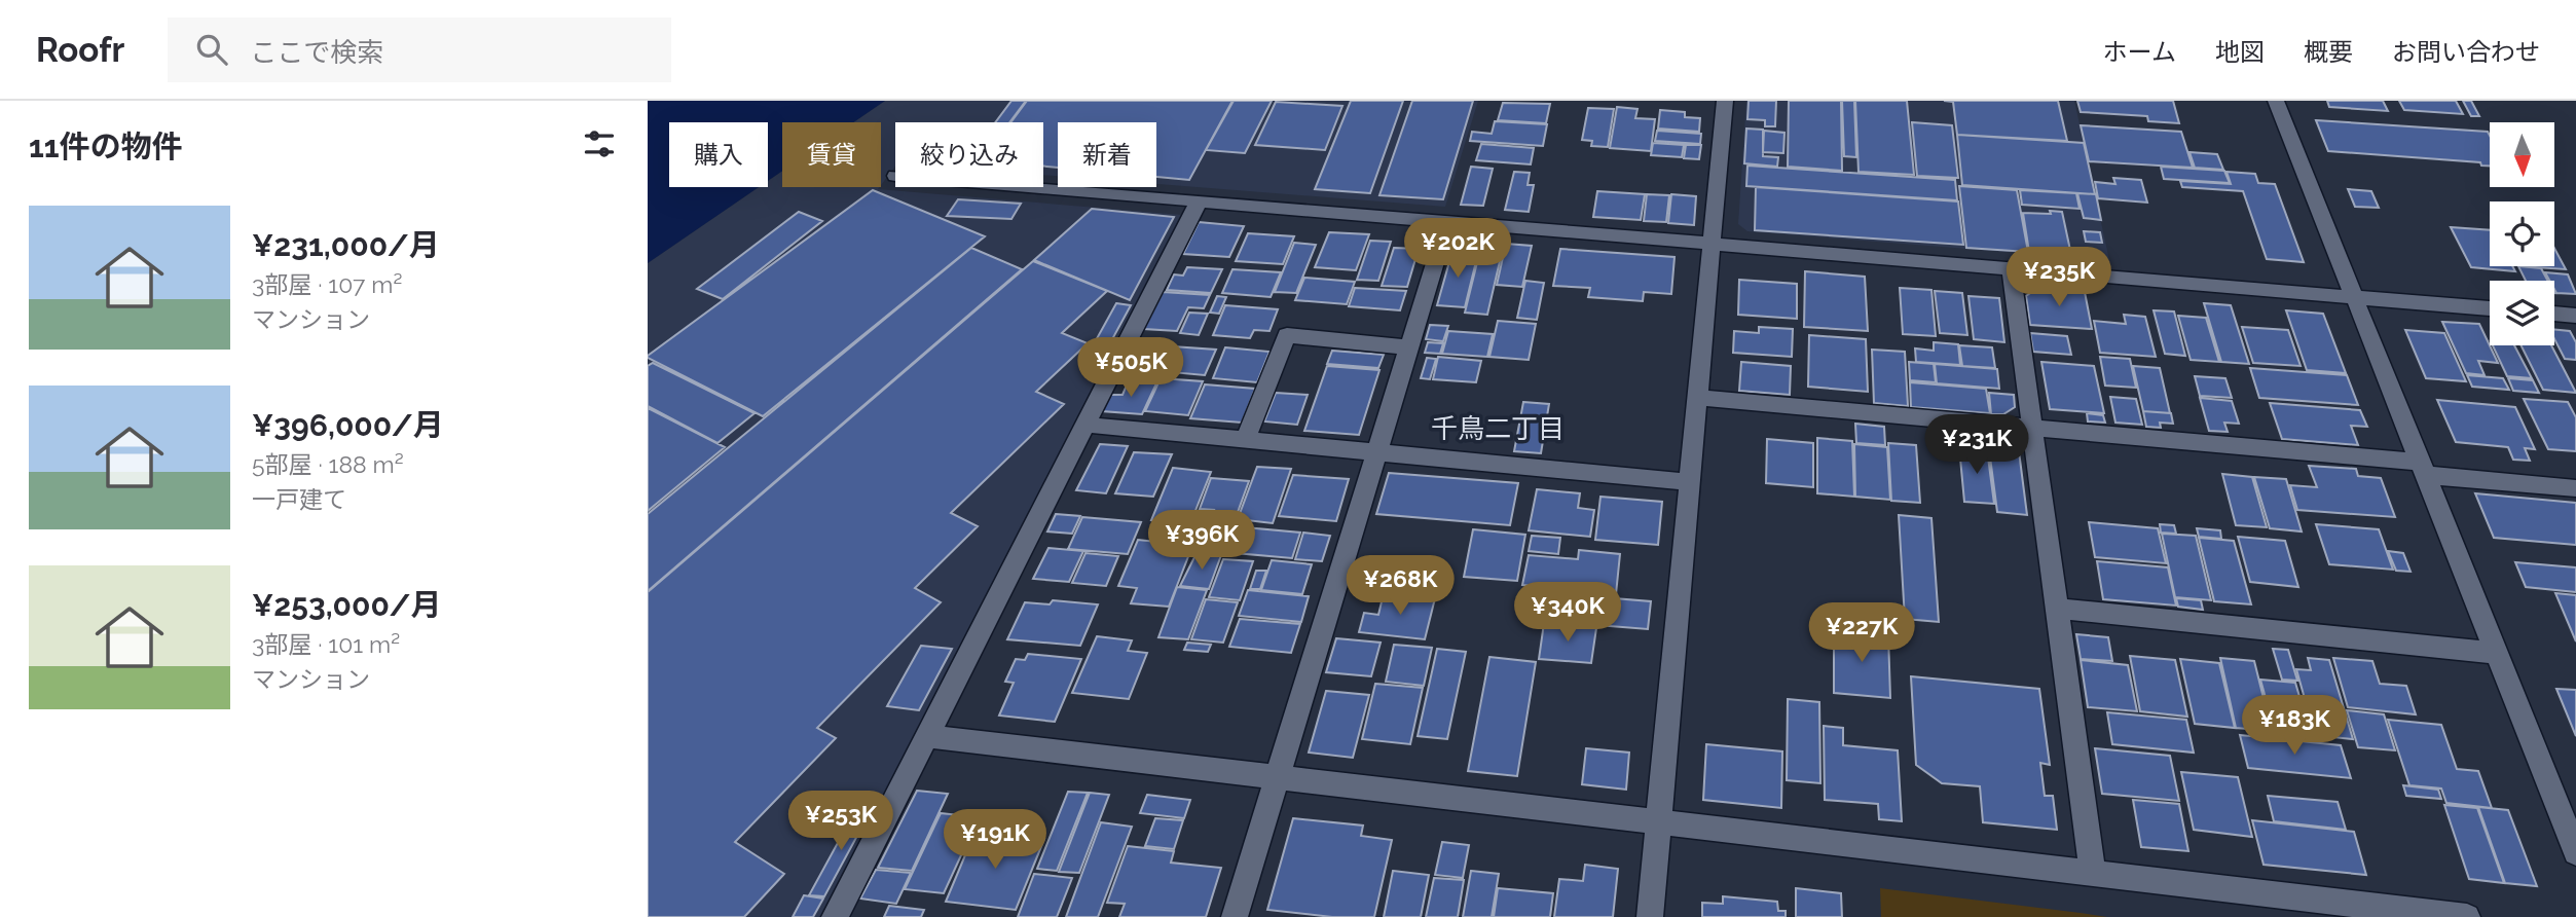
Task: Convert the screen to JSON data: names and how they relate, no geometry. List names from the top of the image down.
{
  "districts": ["千鳥二丁目"],
  "north": "bottom",
  "page": {
    "header": "Roofr",
    "search": "ここで検索",
    "nav": [
      "ホーム",
      "地図",
      "概要",
      "お問い合わせ"
    ],
    "heading": "11件の物件",
    "chip": [
      "購入",
      "賃貸",
      "絞り込み",
      "新着"
    ],
    "list": [
      {
        "name": "¥231,000/月",
        "note": "3部屋 · 107 m² · マンション"
      },
      {
        "name": "¥396,000/月",
        "note": "5部屋 · 188 m² · 一戸建て"
      },
      {
        "name": "¥253,000/月",
        "note": "3部屋 · 101 m² · マンション"
      }
    ],
    "price": [
      "¥202K",
      "¥235K",
      "¥505K",
      "¥231K",
      "¥396K",
      "¥268K",
      "¥340K",
      "¥227K",
      "¥183K",
      "¥253K",
      "¥191K"
    ]
  }
}
